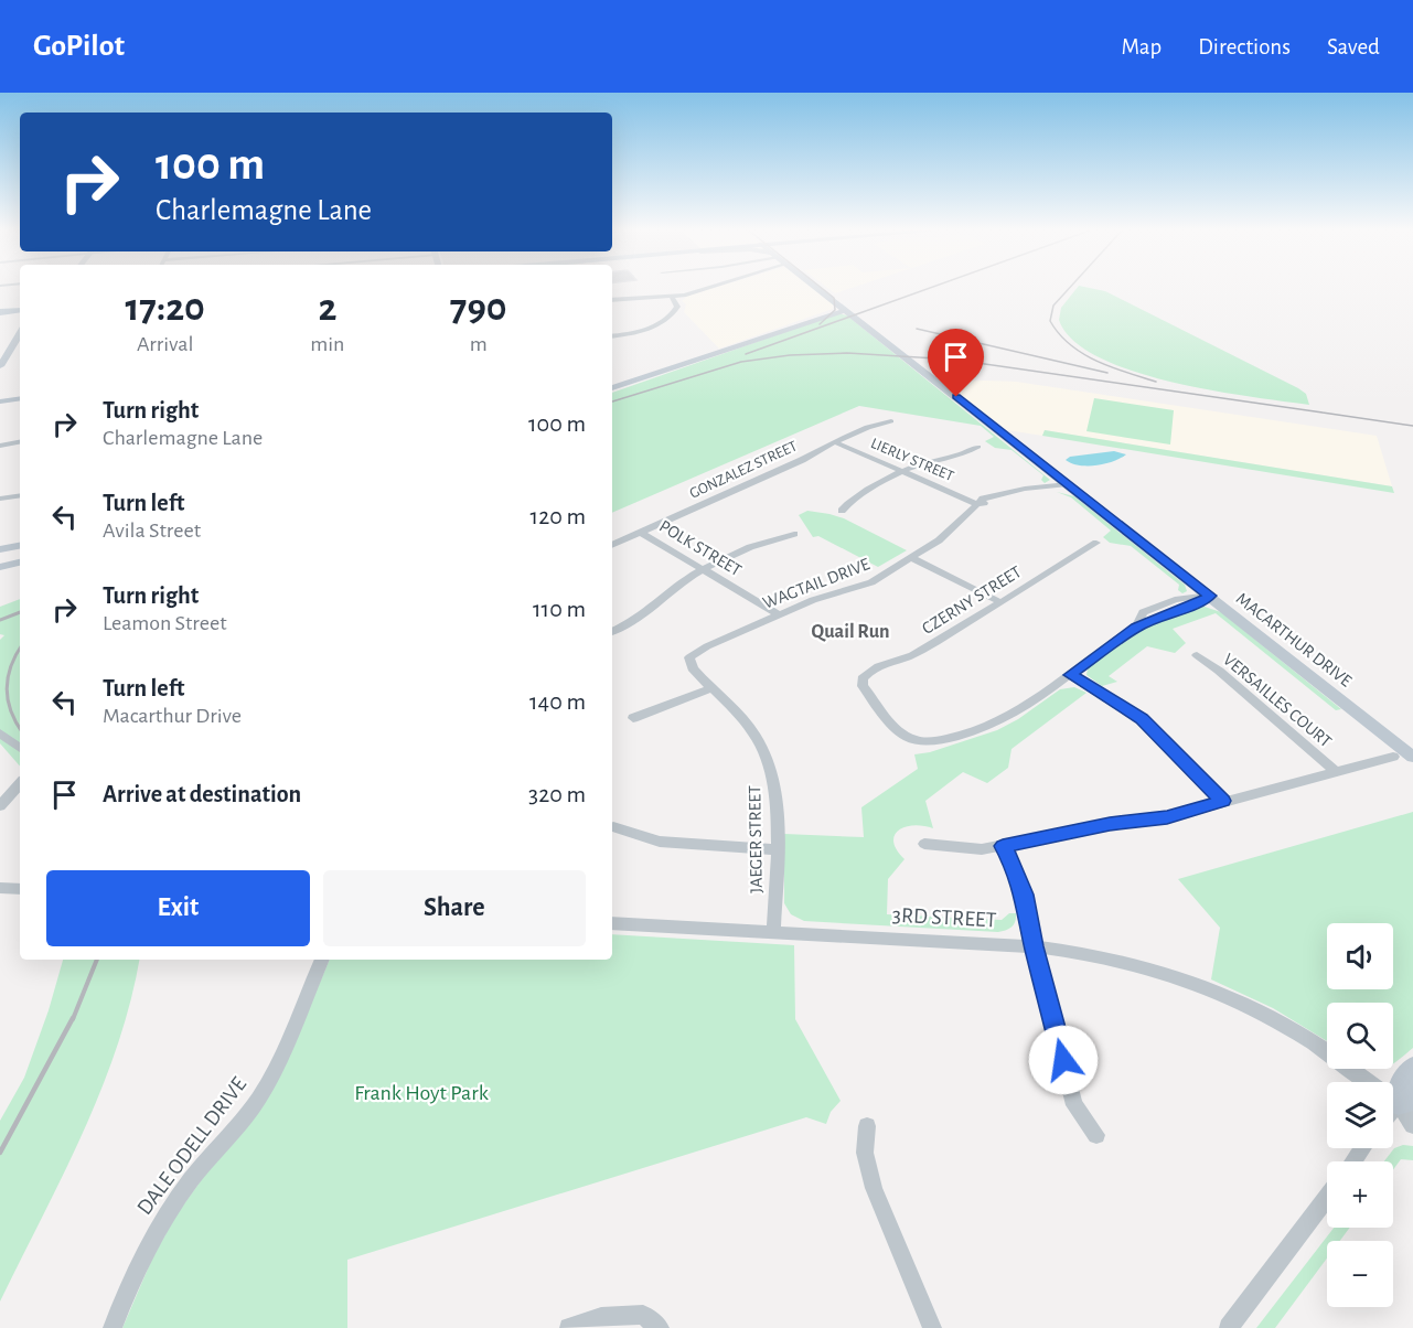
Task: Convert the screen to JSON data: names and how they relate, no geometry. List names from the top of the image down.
{
  "streets": {
    "main road": ["MACARTHUR DRIVE"],
    "street": [
      "LIERLY STREET",
      "GONZALEZ STREET",
      "POLK STREET",
      "WAGTAIL DRIVE",
      "CZERNY STREET",
      "VERSAILLES COURT",
      "JAEGER STREET",
      "3RD STREET",
      "DALE ODELL DRIVE"
    ]
  },
  "crossings": [
    ["LIERLY STREET", "GONZALEZ STREET"],
    ["LIERLY STREET", "WAGTAIL DRIVE"],
    ["GONZALEZ STREET", "POLK STREET"],
    ["POLK STREET", "WAGTAIL DRIVE"],
    ["WAGTAIL DRIVE", "JAEGER STREET"],
    ["JAEGER STREET", "3RD STREET"]
  ],
  "districts": ["Quail Run"],
  "parks": ["Frank Hoyt Park"],
  "page": {
    "header": "GoPilot",
    "nav": ["Map", "Directions", "Saved"],
    "turn": ["100 m", "Charlemagne Lane"],
    "eta": [
      "17:20",
      "Arrival",
      "2",
      "min",
      "790",
      "m"
    ],
    "list": [
      {
        "name": "Turn right",
        "note": "Charlemagne Lane",
        "value": "100 m"
      },
      {
        "name": "Turn left",
        "note": "Avila Street",
        "value": "120 m"
      },
      {
        "name": "Turn right",
        "note": "Leamon Street",
        "value": "110 m"
      },
      {
        "name": "Turn left",
        "note": "Macarthur Drive",
        "value": "140 m"
      },
      {
        "name": "Arrive at destination",
        "value": "320 m"
      }
    ],
    "buttons": ["Exit", "Share"],
    "map_buttons": ["+", "−"]
  }
}
